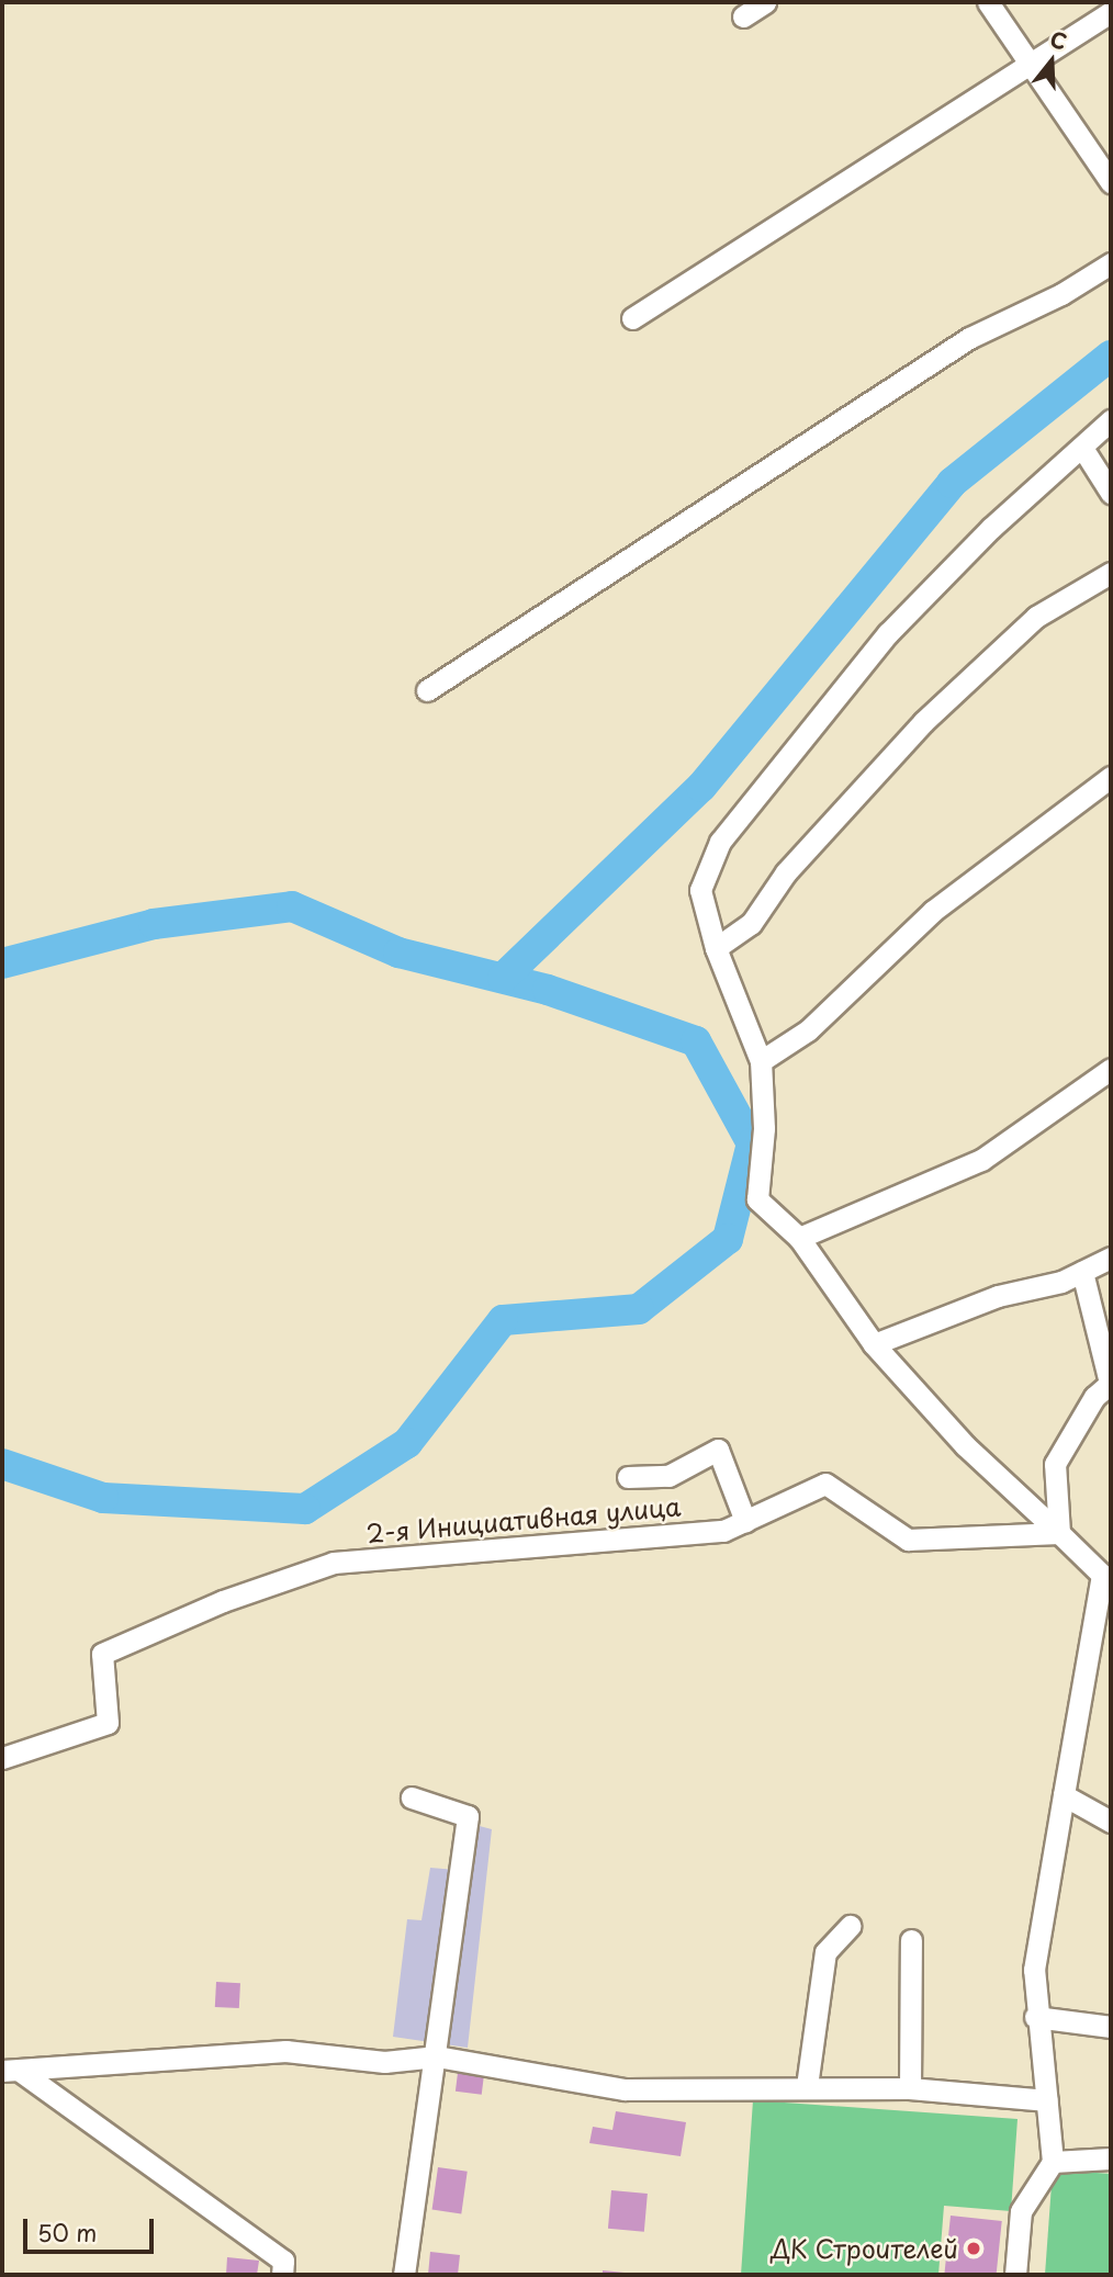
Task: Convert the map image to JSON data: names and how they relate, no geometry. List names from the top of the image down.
{
  "streets": {
    "street": ["2-я Инициативная улица"]
  },
  "places": ["ДК Строителей"],
  "scale_bar": "50 m",
  "north": "top"
}
